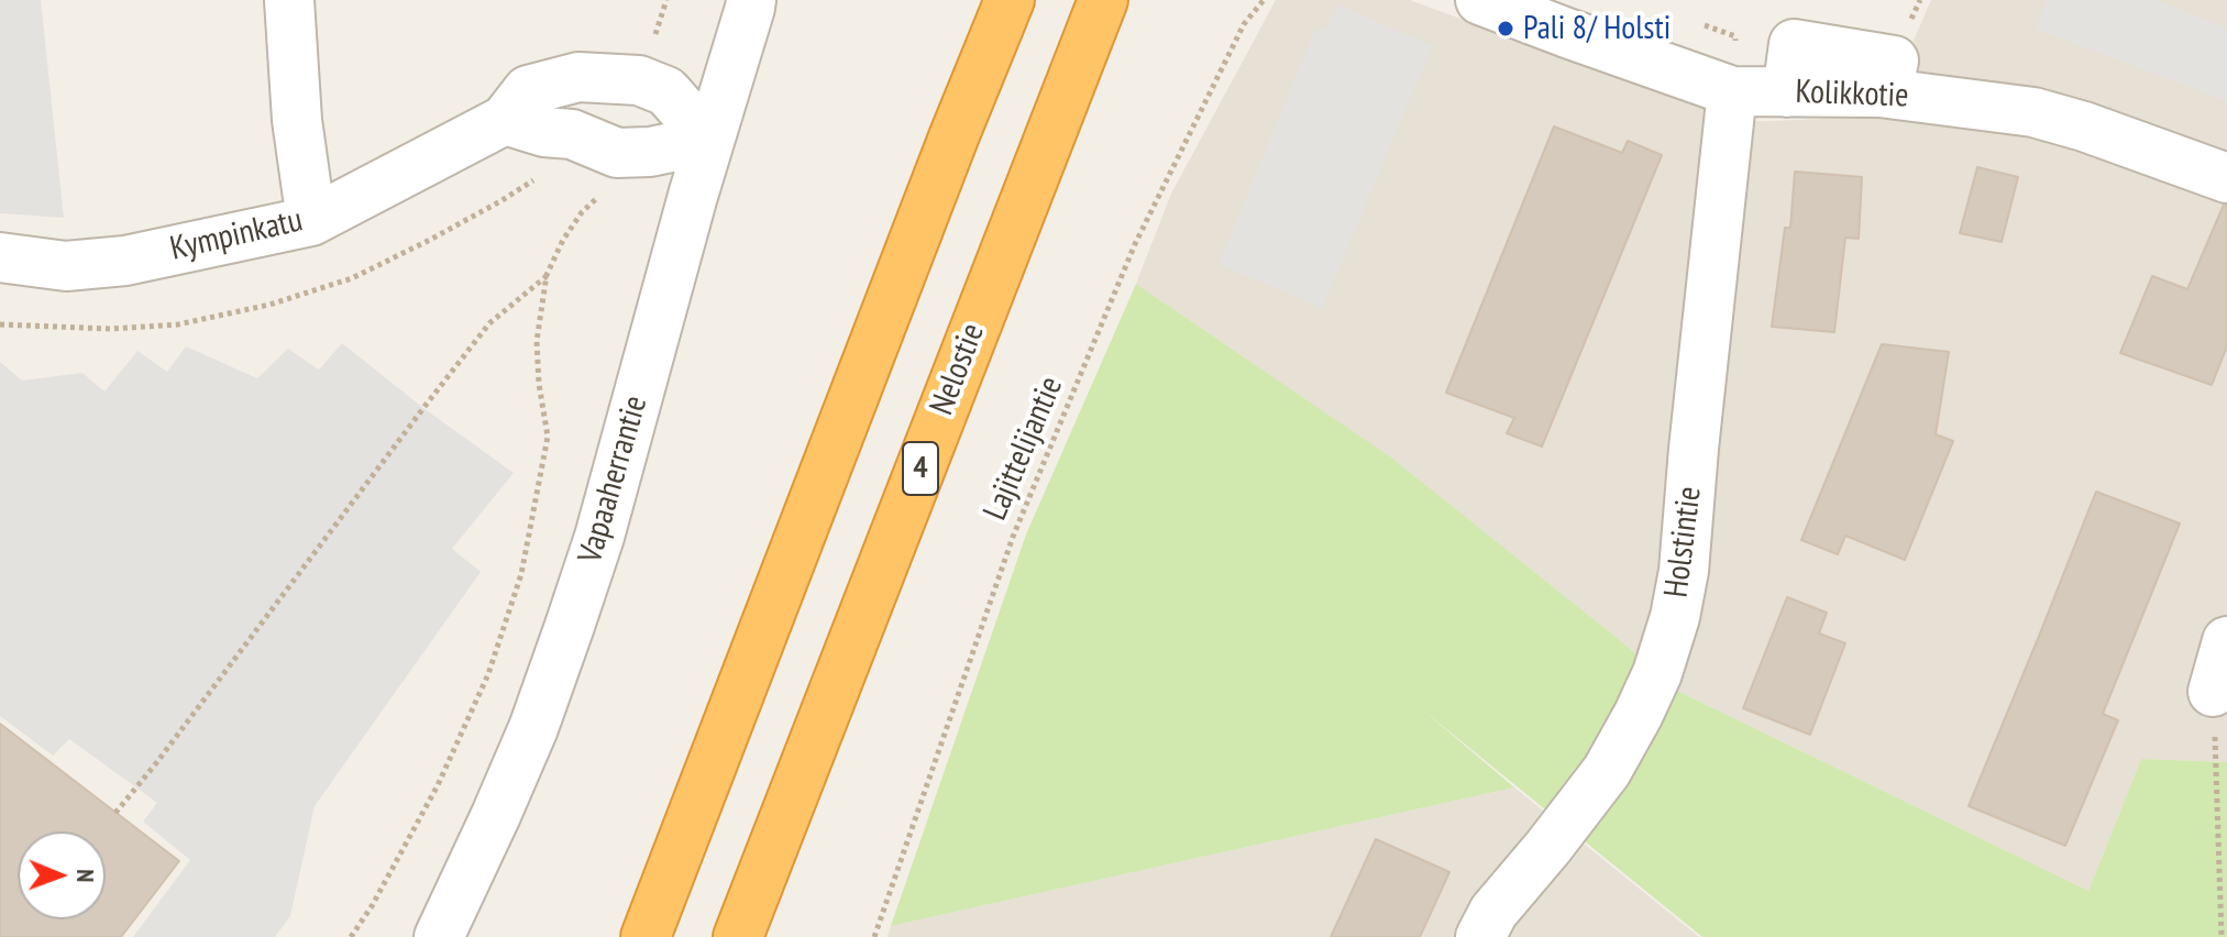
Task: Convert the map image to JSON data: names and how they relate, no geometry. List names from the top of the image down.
{
  "streets": {
    "highway": ["Nelostie", "4"],
    "street": [
      "Kolikkotie",
      "Kympinkatu",
      "Vapaaherrantie",
      "Holstintie"
    ],
    "path": ["Lajittelijantie"]
  },
  "crossings": [
    ["Kolikkotie", "Holstintie"],
    ["Kympinkatu", "Vapaaherrantie"]
  ],
  "places": ["Pali 8/ Holsti"],
  "north": "right"
}
